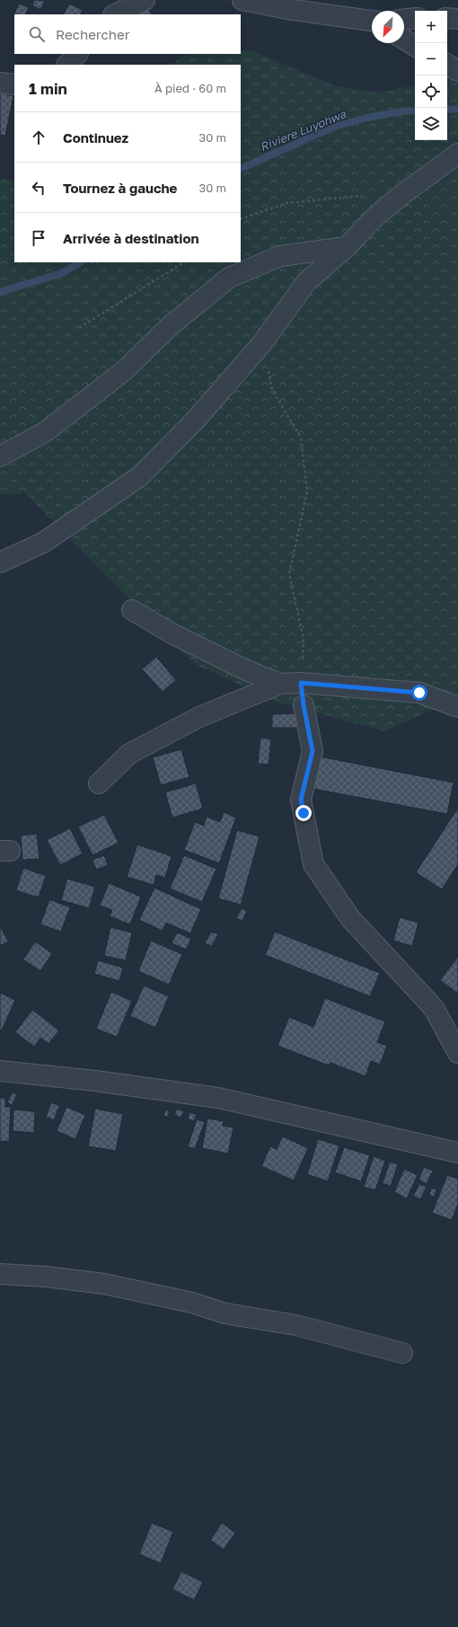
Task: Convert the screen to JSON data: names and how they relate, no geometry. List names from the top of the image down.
{
  "water": ["Riviere Luyohwa"],
  "north": "bottom left",
  "page": {
    "map_buttons": ["+", "−"],
    "search": "Rechercher",
    "heading": ["1 min", "À pied · 60 m"],
    "list": [
      ["Continuez", "30 m"],
      ["Tournez à gauche", "30 m"],
      "Arrivée à destination"
    ]
  }
}
